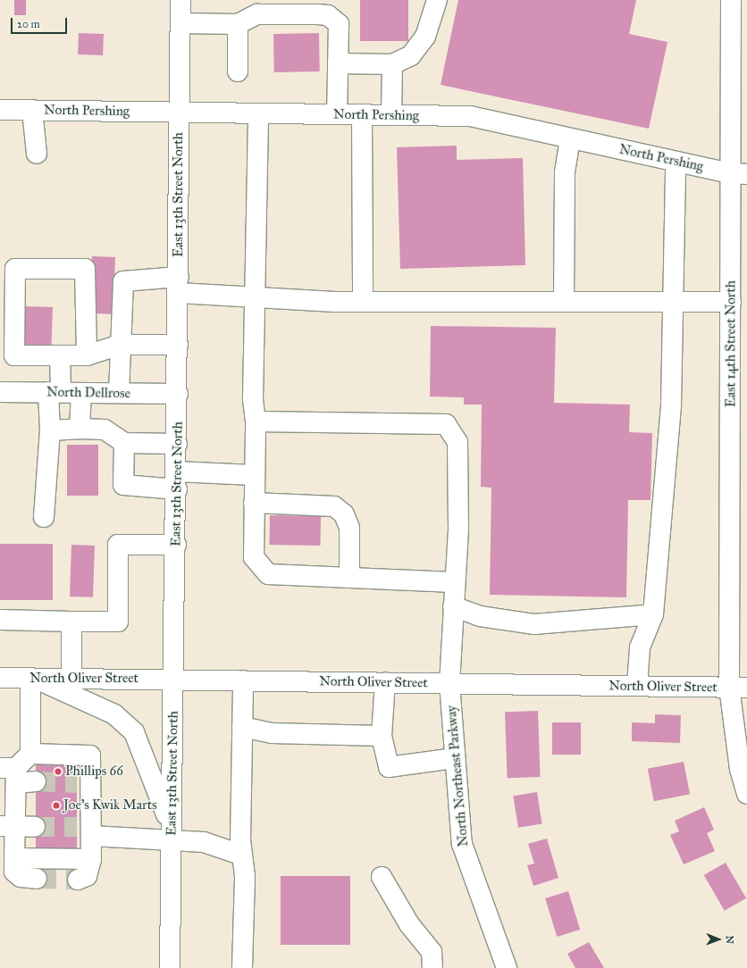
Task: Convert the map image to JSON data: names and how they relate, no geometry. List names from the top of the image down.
{
  "streets": {
    "street": [
      "North Pershing",
      "East 13th Street North",
      "East 14th Street North",
      "North Dellrose",
      "North Oliver Street",
      "North Northeast Parkway"
    ]
  },
  "crossings": [
    ["North Pershing", "East 13th Street North"],
    ["North Pershing", "East 14th Street North"],
    ["East 13th Street North", "North Dellrose"],
    ["East 13th Street North", "North Oliver Street"],
    ["East 14th Street North", "North Oliver Street"],
    ["North Oliver Street", "North Northeast Parkway"]
  ],
  "places": ["Phillips 66", "Joe's Kwik Marts"],
  "scale_bar": "20 m",
  "north": "right"
}
